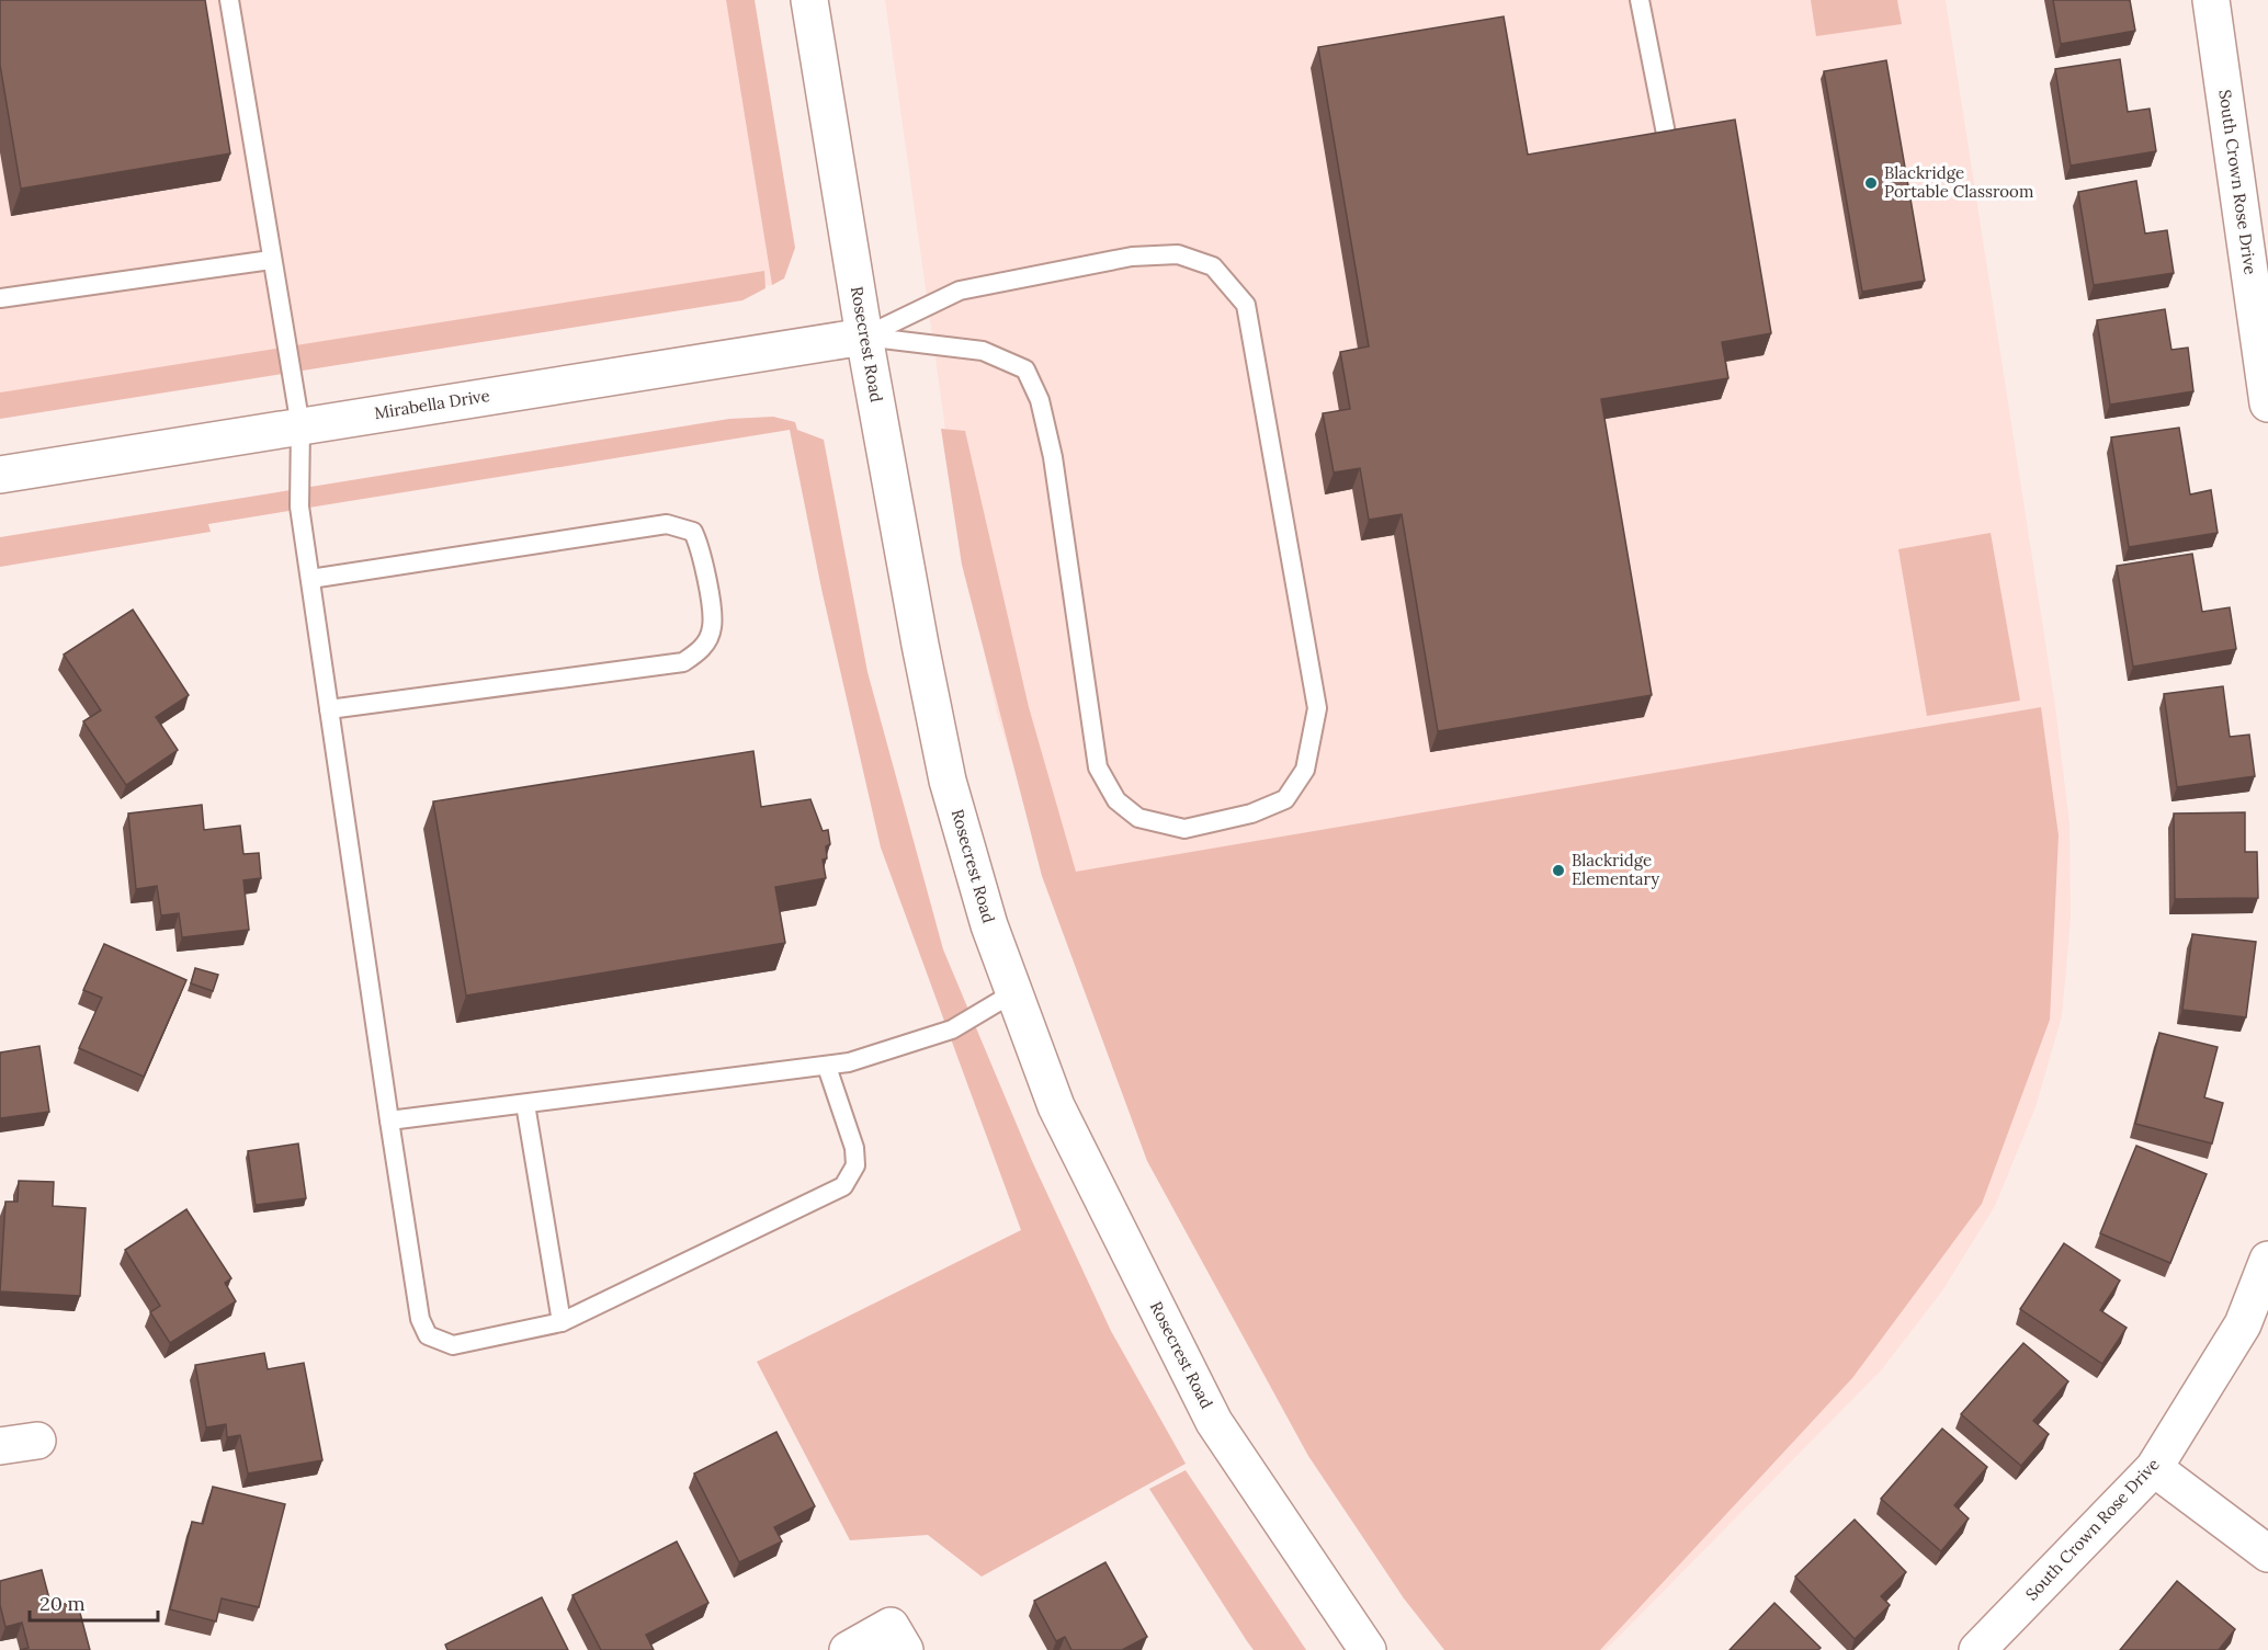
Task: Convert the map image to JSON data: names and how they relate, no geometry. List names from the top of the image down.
{
  "streets": {
    "street": ["South Crown Rose Drive", "Rosecrest Road", "Mirabella Drive"]
  },
  "crossings": [
    ["Rosecrest Road", "Mirabella Drive"]
  ],
  "places": ["Blackridge Portable Classroom", "Blackridge Elementary"],
  "scale_bar": "20 m"
}
